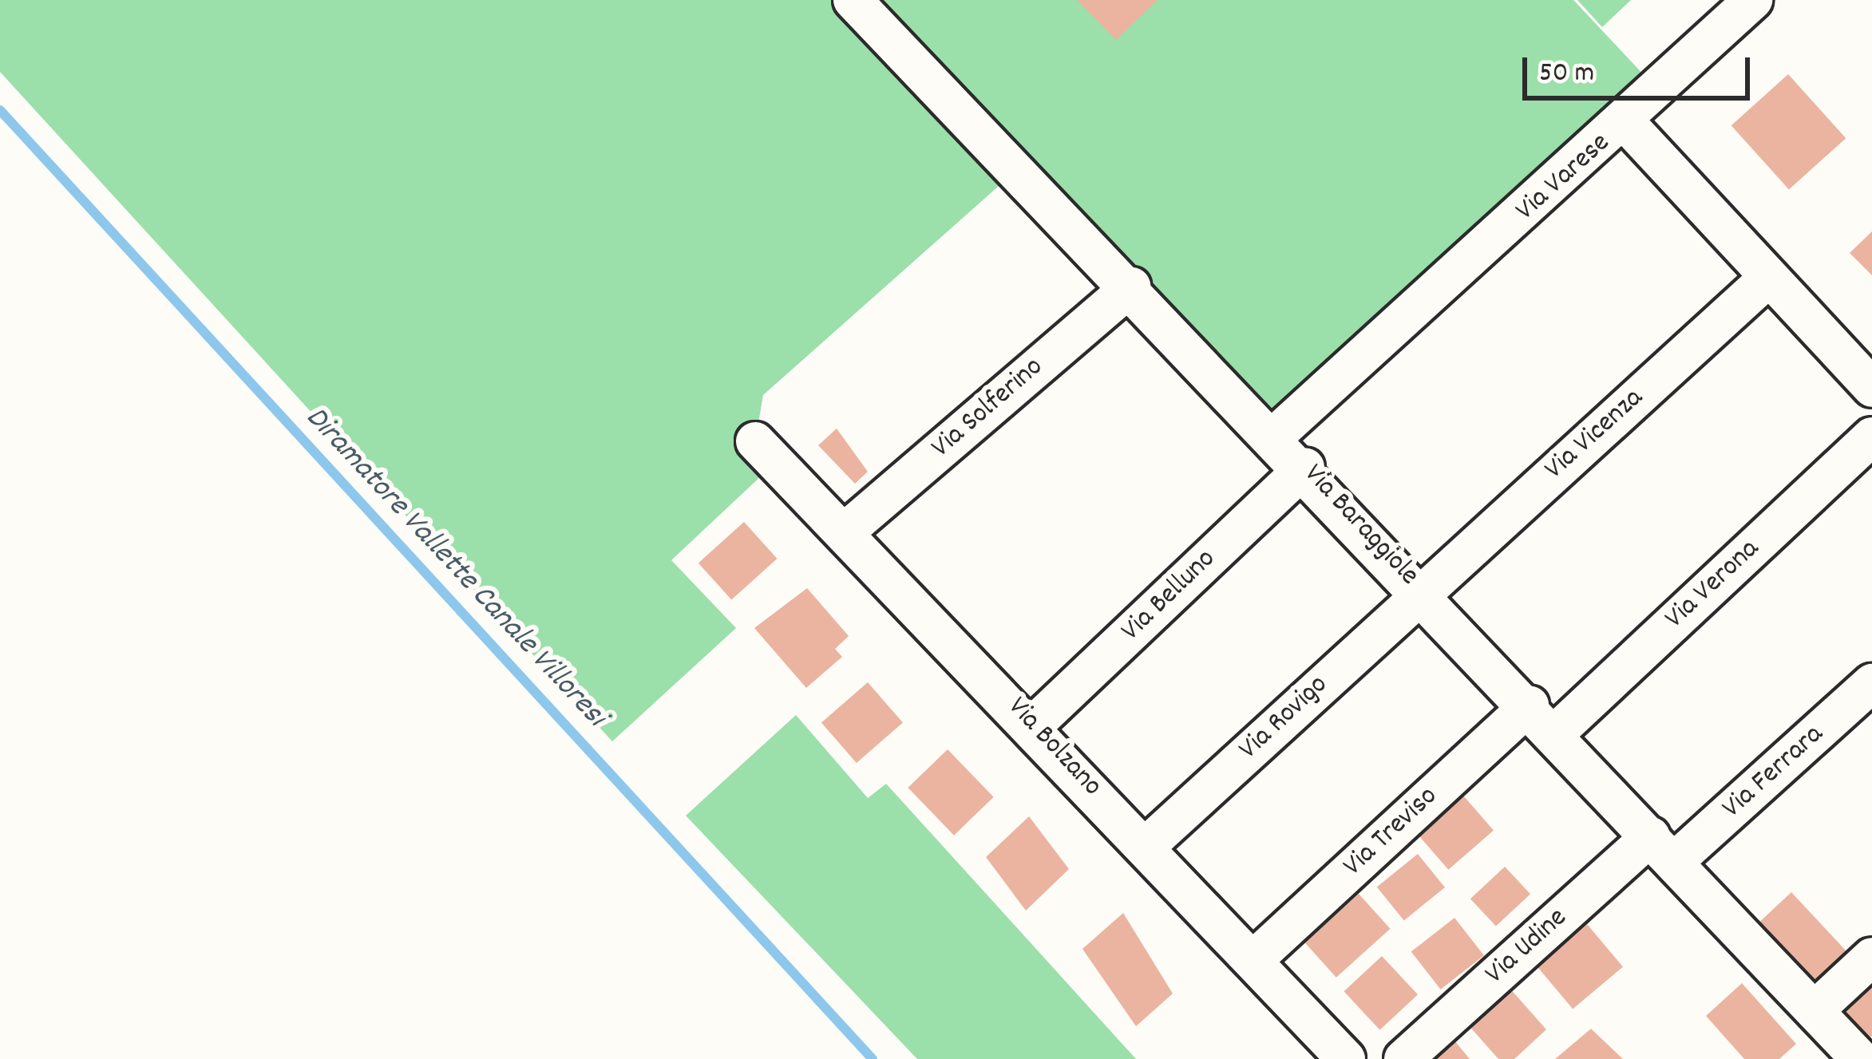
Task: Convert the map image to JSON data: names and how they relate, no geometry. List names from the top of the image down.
{
  "streets": {
    "street": [
      "Via Varese",
      "Via Solferino",
      "Via Vicenza",
      "Via Baraggiole",
      "Via Verona",
      "Via Belluno",
      "Via Rovigo",
      "Via Bolzano",
      "Via Ferrara",
      "Via Treviso",
      "Via Udine"
    ]
  },
  "crossings": [
    ["Via Varese", "Via Vicenza"],
    ["Via Varese", "Via Baraggiole"],
    ["Via Solferino", "Via Baraggiole"],
    ["Via Solferino", "Via Bolzano"],
    ["Via Vicenza", "Via Baraggiole"],
    ["Via Vicenza", "Via Rovigo"],
    ["Via Baraggiole", "Via Verona"],
    ["Via Baraggiole", "Via Belluno"],
    ["Via Baraggiole", "Via Rovigo"],
    ["Via Baraggiole", "Via Ferrara"],
    ["Via Baraggiole", "Via Treviso"],
    ["Via Baraggiole", "Via Udine"],
    ["Via Verona", "Via Treviso"],
    ["Via Belluno", "Via Bolzano"],
    ["Via Rovigo", "Via Bolzano"],
    ["Via Bolzano", "Via Treviso"],
    ["Via Ferrara", "Via Udine"]
  ],
  "water": ["Diramatore Vallette Canale Villoresi"],
  "scale_bar": "50 m"
}
